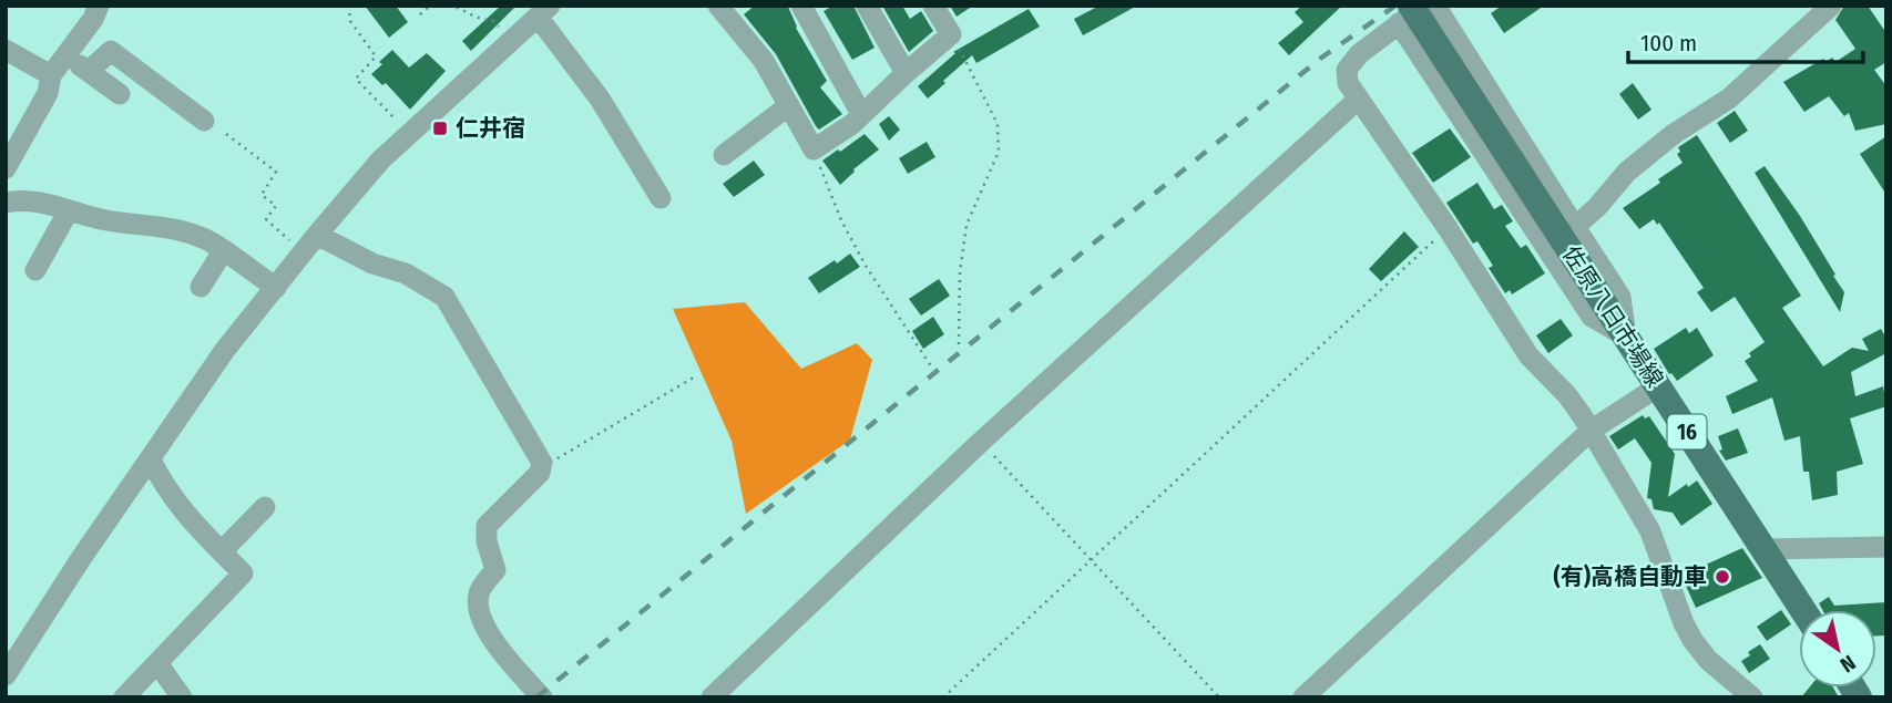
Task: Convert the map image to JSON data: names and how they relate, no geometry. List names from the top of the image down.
{
  "streets": {
    "main road": ["佐原八日市場線", "16"]
  },
  "places": {
    "transit": ["仁井宿"],
    "other": ["(有)高橋自動車"]
  },
  "scale_bar": "100 m",
  "north": "bottom right"
}
